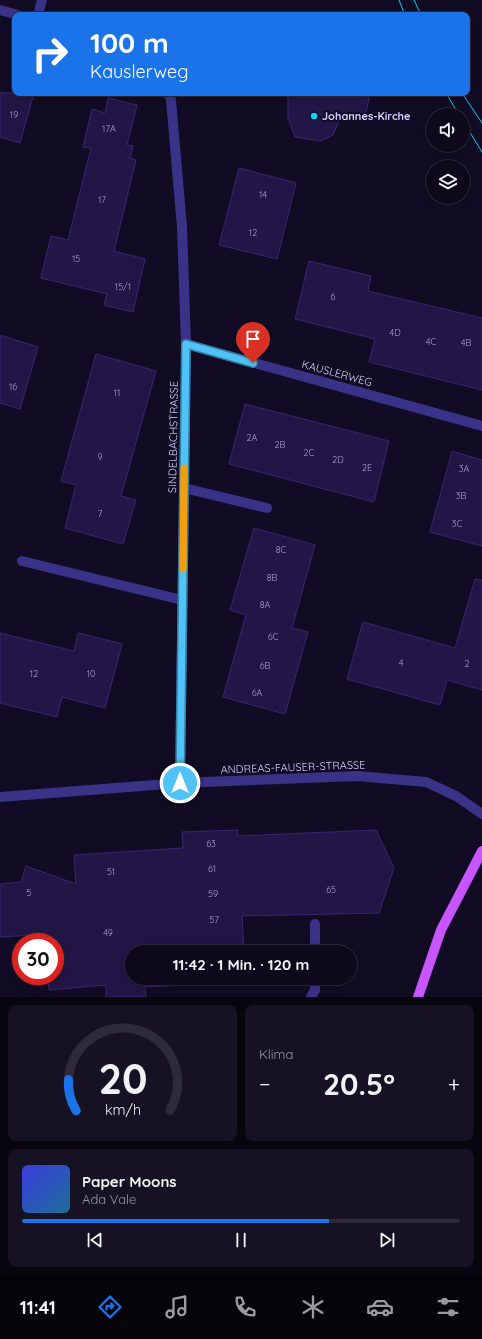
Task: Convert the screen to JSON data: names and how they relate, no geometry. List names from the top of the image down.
{
  "streets": {
    "street": ["KAUSLERWEG", "SINDELBACHSTRASSE", "ANDREAS-FAUSER-STRASSE"]
  },
  "crossings": [
    ["KAUSLERWEG", "SINDELBACHSTRASSE"],
    ["SINDELBACHSTRASSE", "ANDREAS-FAUSER-STRASSE"]
  ],
  "places": ["Johannes-Kirche"],
  "house_numbers": [
    "19",
    "17A",
    "14",
    "17",
    "12",
    "15",
    "15/1",
    "6",
    "4D",
    "4C",
    "4B",
    "16",
    "11",
    "2A",
    "2B",
    "2C",
    "9",
    "2D",
    "2E",
    "3A",
    "3B",
    "7",
    "3C",
    "8C",
    "8B",
    "8A",
    "6C",
    "4",
    "2",
    "6B",
    "12",
    "10",
    "6A",
    "63",
    "61",
    "51",
    "65",
    "5",
    "59",
    "57",
    "49"
  ],
  "page": {
    "turn": ["100 m", "Kauslerweg"],
    "limit": "30",
    "trip": "11:42 · 1 Min. · 120 m",
    "tile": "Klima",
    "heat": ["−", "20.5°", "+"],
    "song": ["Paper Moons", "Ada Vale"],
    "tabs": "11:41",
    "gauge": ["20", "km/h"]
  }
}
